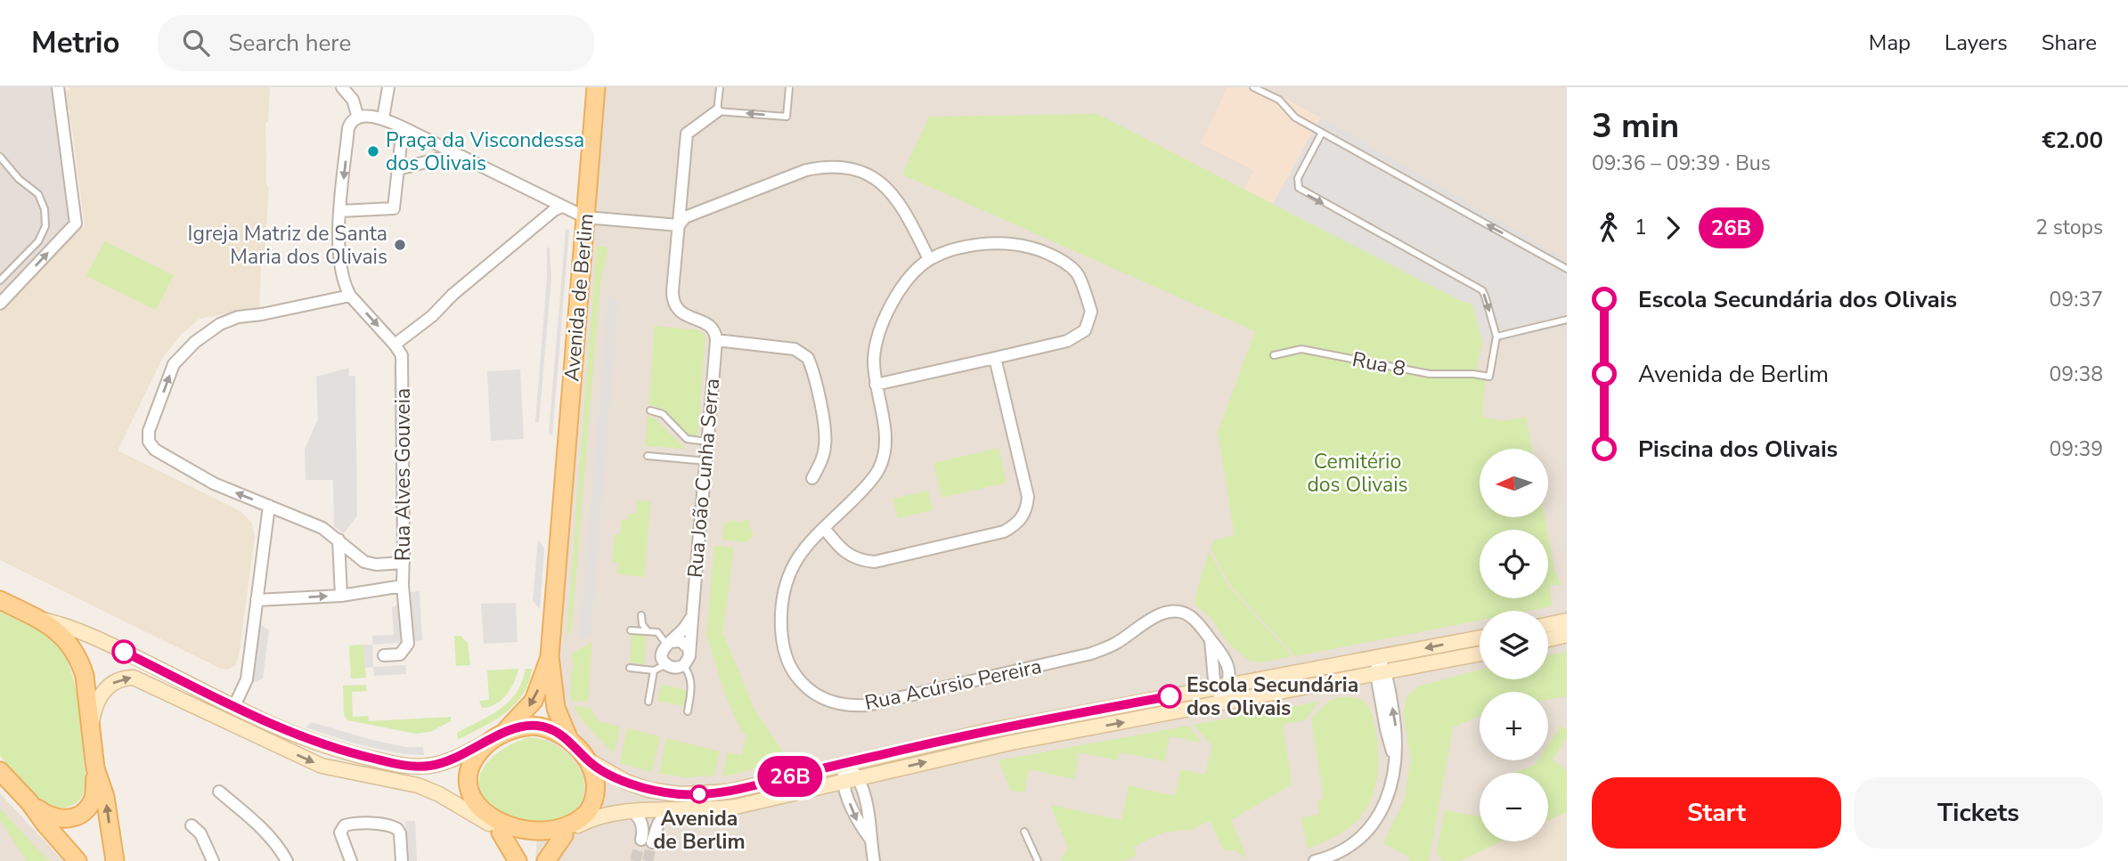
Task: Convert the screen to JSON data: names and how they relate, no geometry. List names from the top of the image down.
{
  "streets": {
    "main road": ["Avenida de Berlim"],
    "street": ["Rua Alves Gouveia", "Rua João Cunha Serra", "Rua Acúrsio Pereira"],
    "lane": ["Rua 8"]
  },
  "parks": ["Cemitério dos Olivais"],
  "places": [
    "Praça da Viscondessa dos Olivais",
    "Igreja Matriz de Santa Maria dos Olivais",
    "Escola Secundária dos Olivais",
    "Avenida de Berlim"
  ],
  "lines": ["bus line 26B"],
  "north": "left",
  "page": {
    "header": "Metrio",
    "search": "Search here",
    "nav": ["Map", "Layers", "Share"],
    "on_map": "26B",
    "heading": ["3 min", "09:36 – 09:39 · Bus", "€2.00"],
    "legs": ["1", "26B", "2 stops"],
    "list": [
      {
        "name": "Escola Secundária dos Olivais",
        "value": "09:37"
      },
      {
        "name": "Avenida de Berlim",
        "value": "09:38"
      },
      {
        "name": "Piscina dos Olivais",
        "value": "09:39"
      }
    ],
    "map_buttons": ["+", "−"],
    "buttons": ["Start", "Tickets"]
  }
}
